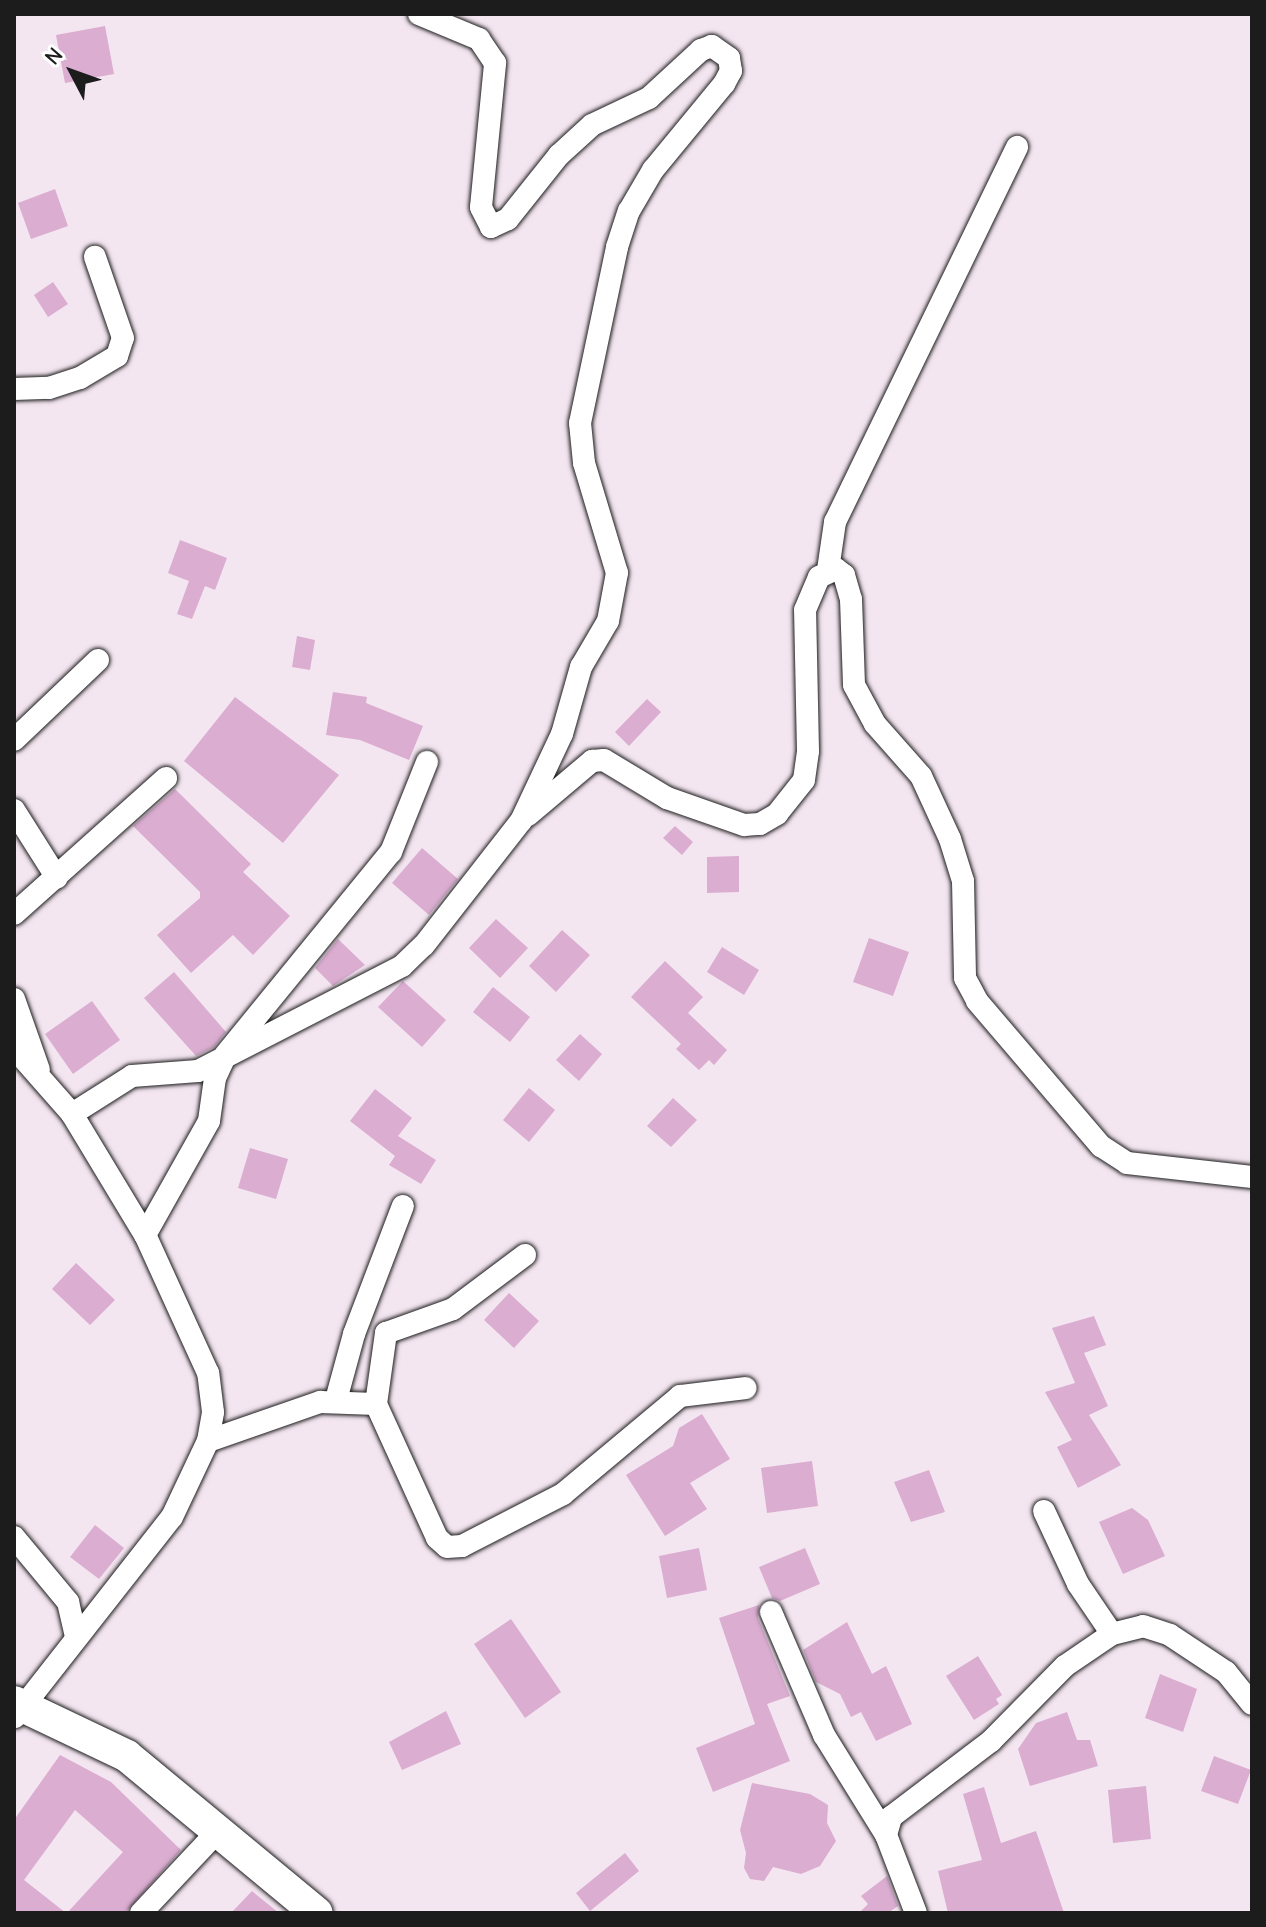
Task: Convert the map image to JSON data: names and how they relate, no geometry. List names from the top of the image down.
{
  "north": "top left"
}
